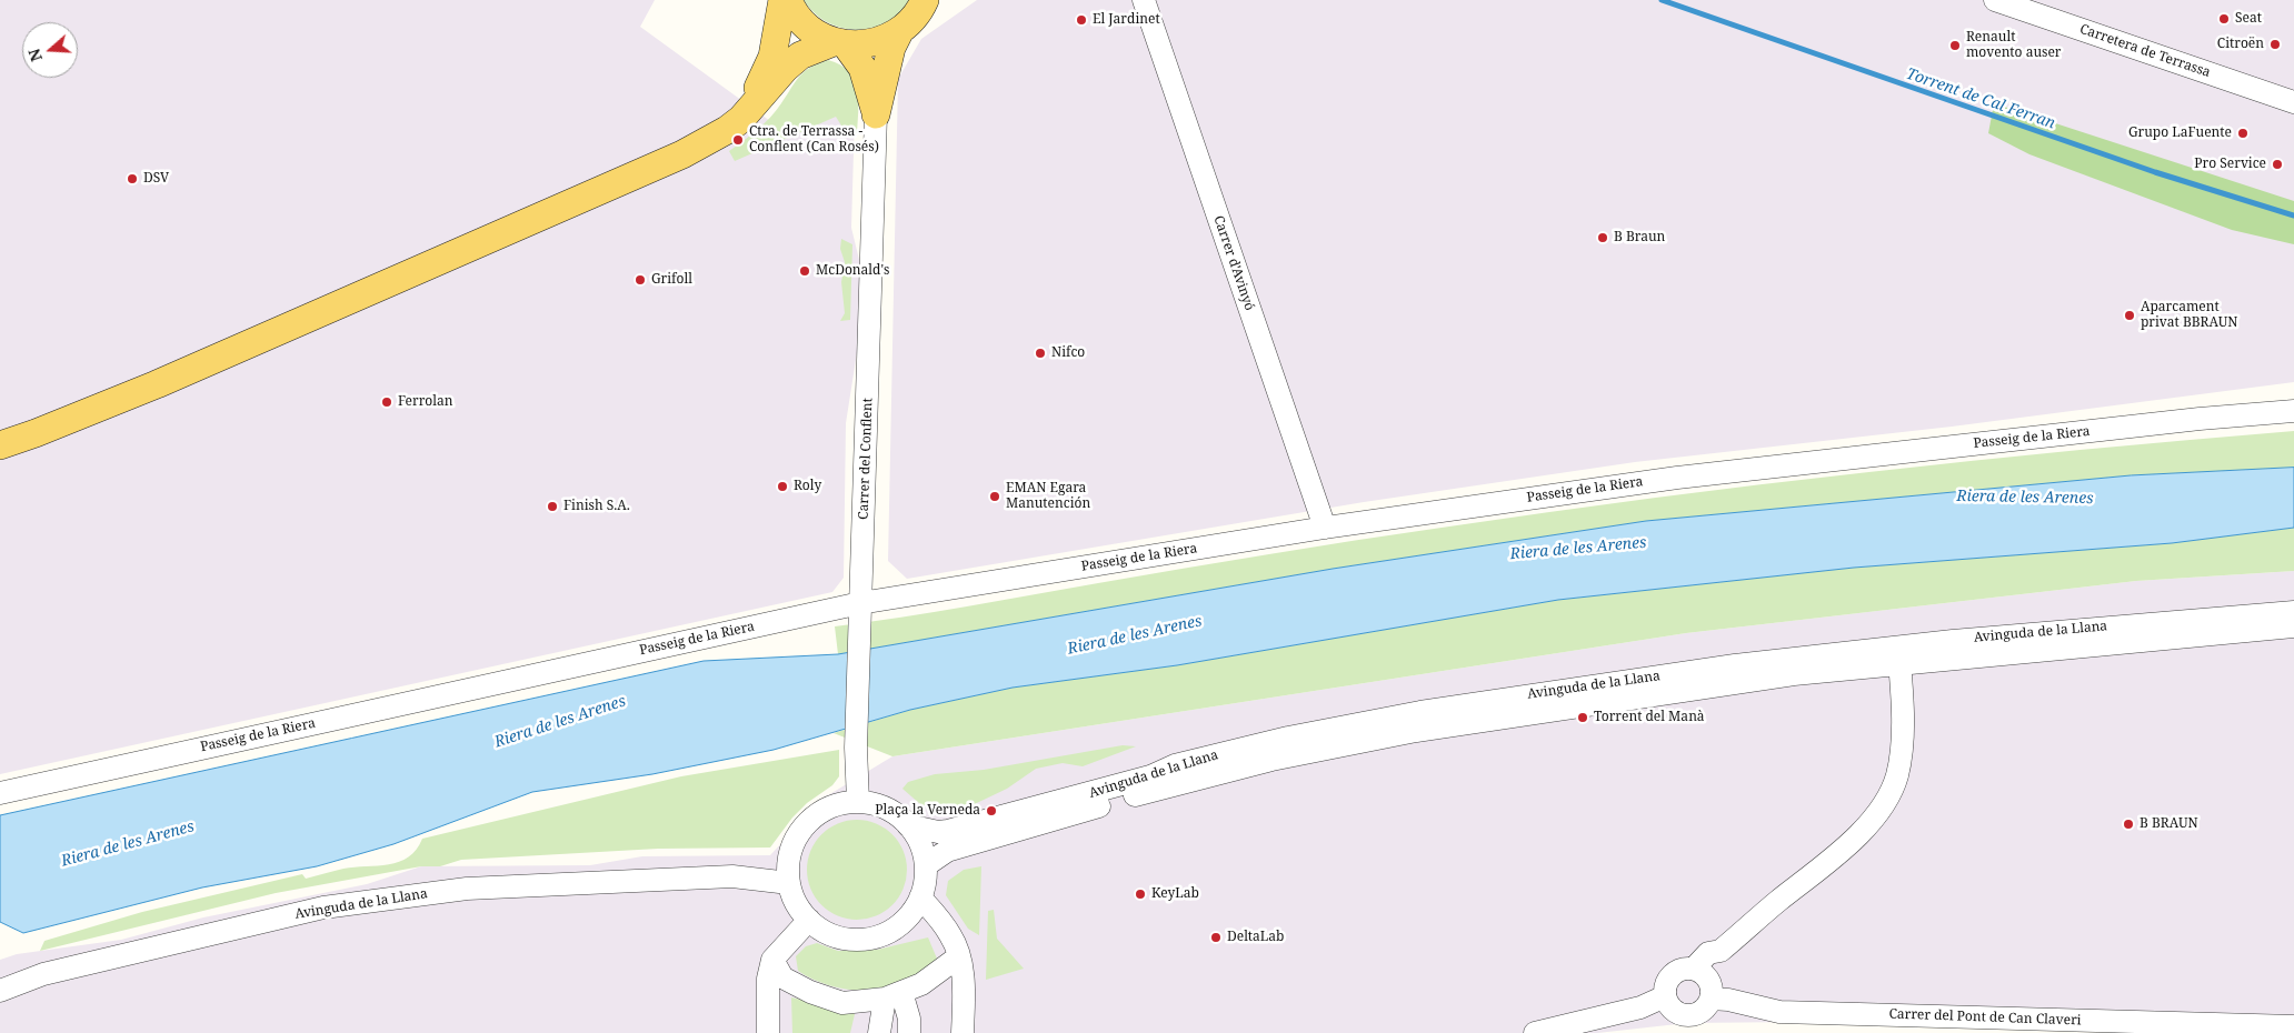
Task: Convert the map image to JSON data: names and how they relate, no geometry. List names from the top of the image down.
{
  "streets": {
    "street": [
      "Carretera de Terrassa",
      "Carrer d'Avinyó",
      "Passeig de la Riera",
      "Carrer del Conflent",
      "Avinguda de la Llana",
      "Carrer del Pont de Can Claveri"
    ]
  },
  "crossings": [
    ["Carrer d'Avinyó", "Passeig de la Riera"],
    ["Passeig de la Riera", "Carrer del Conflent"],
    ["Carrer del Conflent", "Avinguda de la Llana"]
  ],
  "water": ["Torrent de Cal Ferran", "Riera de les Arenes"],
  "places": [
    "Seat",
    "El Jardinet",
    "Citroën",
    "Renault movento auser",
    "Grupo LaFuente",
    "Ctra. de Terrassa - Conflent (Can Rosés)",
    "Pro Service",
    "DSV",
    "B Braun",
    "McDonald's",
    "Grifoll",
    "Aparcament privat BBRAUN",
    "Nifco",
    "Ferrolan",
    "Roly",
    "EMAN Egara Manutención",
    "Finish S.A.",
    "Torrent del Manà",
    "Plaça la Verneda",
    "B BRAUN",
    "KeyLab",
    "DeltaLab"
  ],
  "north": "left"
}
